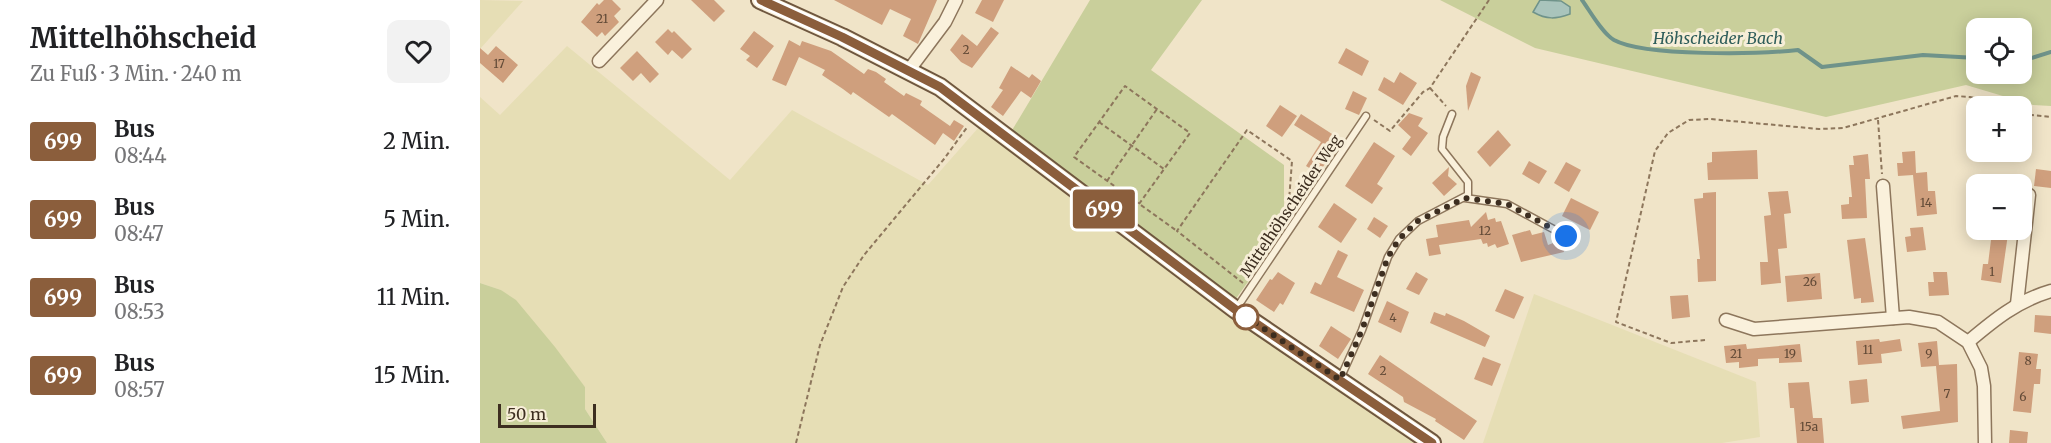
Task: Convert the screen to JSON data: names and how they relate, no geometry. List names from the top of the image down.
{
  "streets": {
    "lane": ["Mittelhöhscheider Weg"]
  },
  "water": ["Höhscheider Bach"],
  "lines": ["bus line 699"],
  "house_numbers": [
    "21",
    "2",
    "17",
    "14",
    "12",
    "1",
    "26",
    "4",
    "11",
    "21",
    "19",
    "9",
    "8",
    "2",
    "7",
    "6",
    "15a"
  ],
  "scale_bar": "50 m",
  "page": {
    "heading": ["Mittelhöhscheid", "Zu Fuß · 3 Min. · 240 m"],
    "on_map": "699",
    "map_buttons": ["+", "−"],
    "list": [
      {
        "mark": "699",
        "name": "Bus",
        "note": "08:44",
        "value": "2 Min."
      },
      {
        "mark": "699",
        "name": "Bus",
        "note": "08:47",
        "value": "5 Min."
      },
      {
        "mark": "699",
        "name": "Bus",
        "note": "08:53",
        "value": "11 Min."
      },
      {
        "mark": "699",
        "name": "Bus",
        "note": "08:57",
        "value": "15 Min."
      }
    ],
    "scale": "50 m"
  }
}
